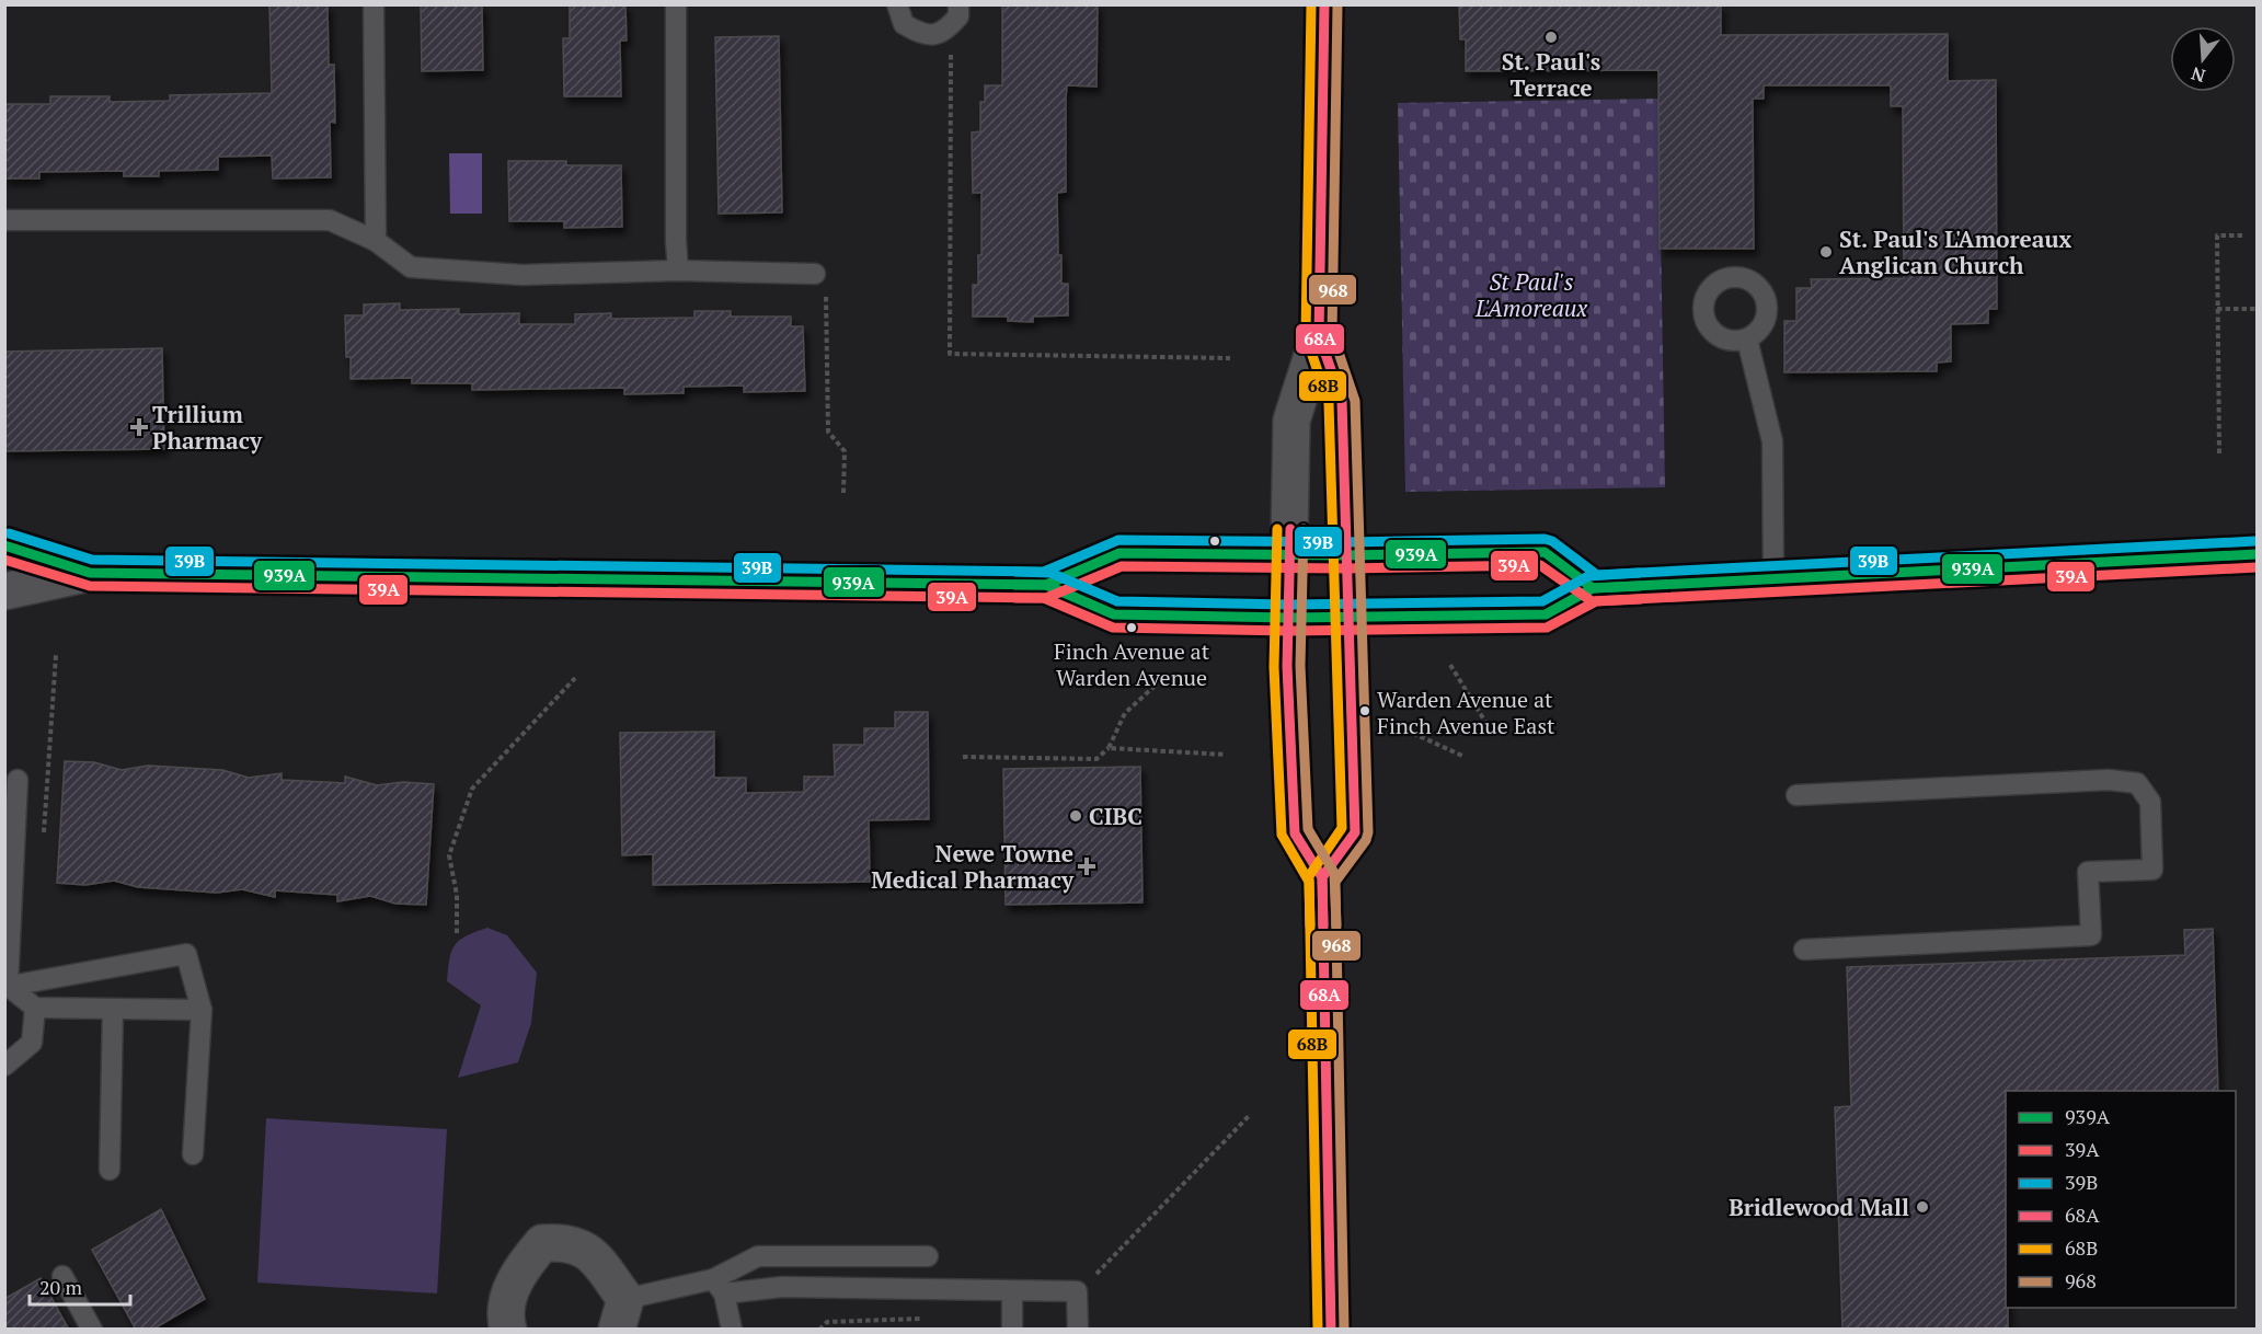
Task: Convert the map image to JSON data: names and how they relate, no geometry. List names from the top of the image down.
{
  "parks": ["St Paul's L'Amoreaux"],
  "places": {
    "other": [
      "St. Paul's Terrace",
      "St. Paul's L'Amoreaux Anglican Church",
      "Finch Avenue at Warden Avenue",
      "Warden Avenue at Finch Avenue East",
      "CIBC",
      "Bridlewood Mall"
    ],
    "health": ["Trillium Pharmacy", "Newe Towne Medical Pharmacy"]
  },
  "lines": [
    "transit line 68A",
    "transit line 68B",
    "transit line 968",
    "transit line 39B",
    "transit line 939A",
    "transit line 39A"
  ],
  "legend": [
    "939A",
    "39A",
    "39B",
    "68A",
    "68B",
    "968"
  ],
  "scale_bar": "20 m",
  "north": "bottom"
}
